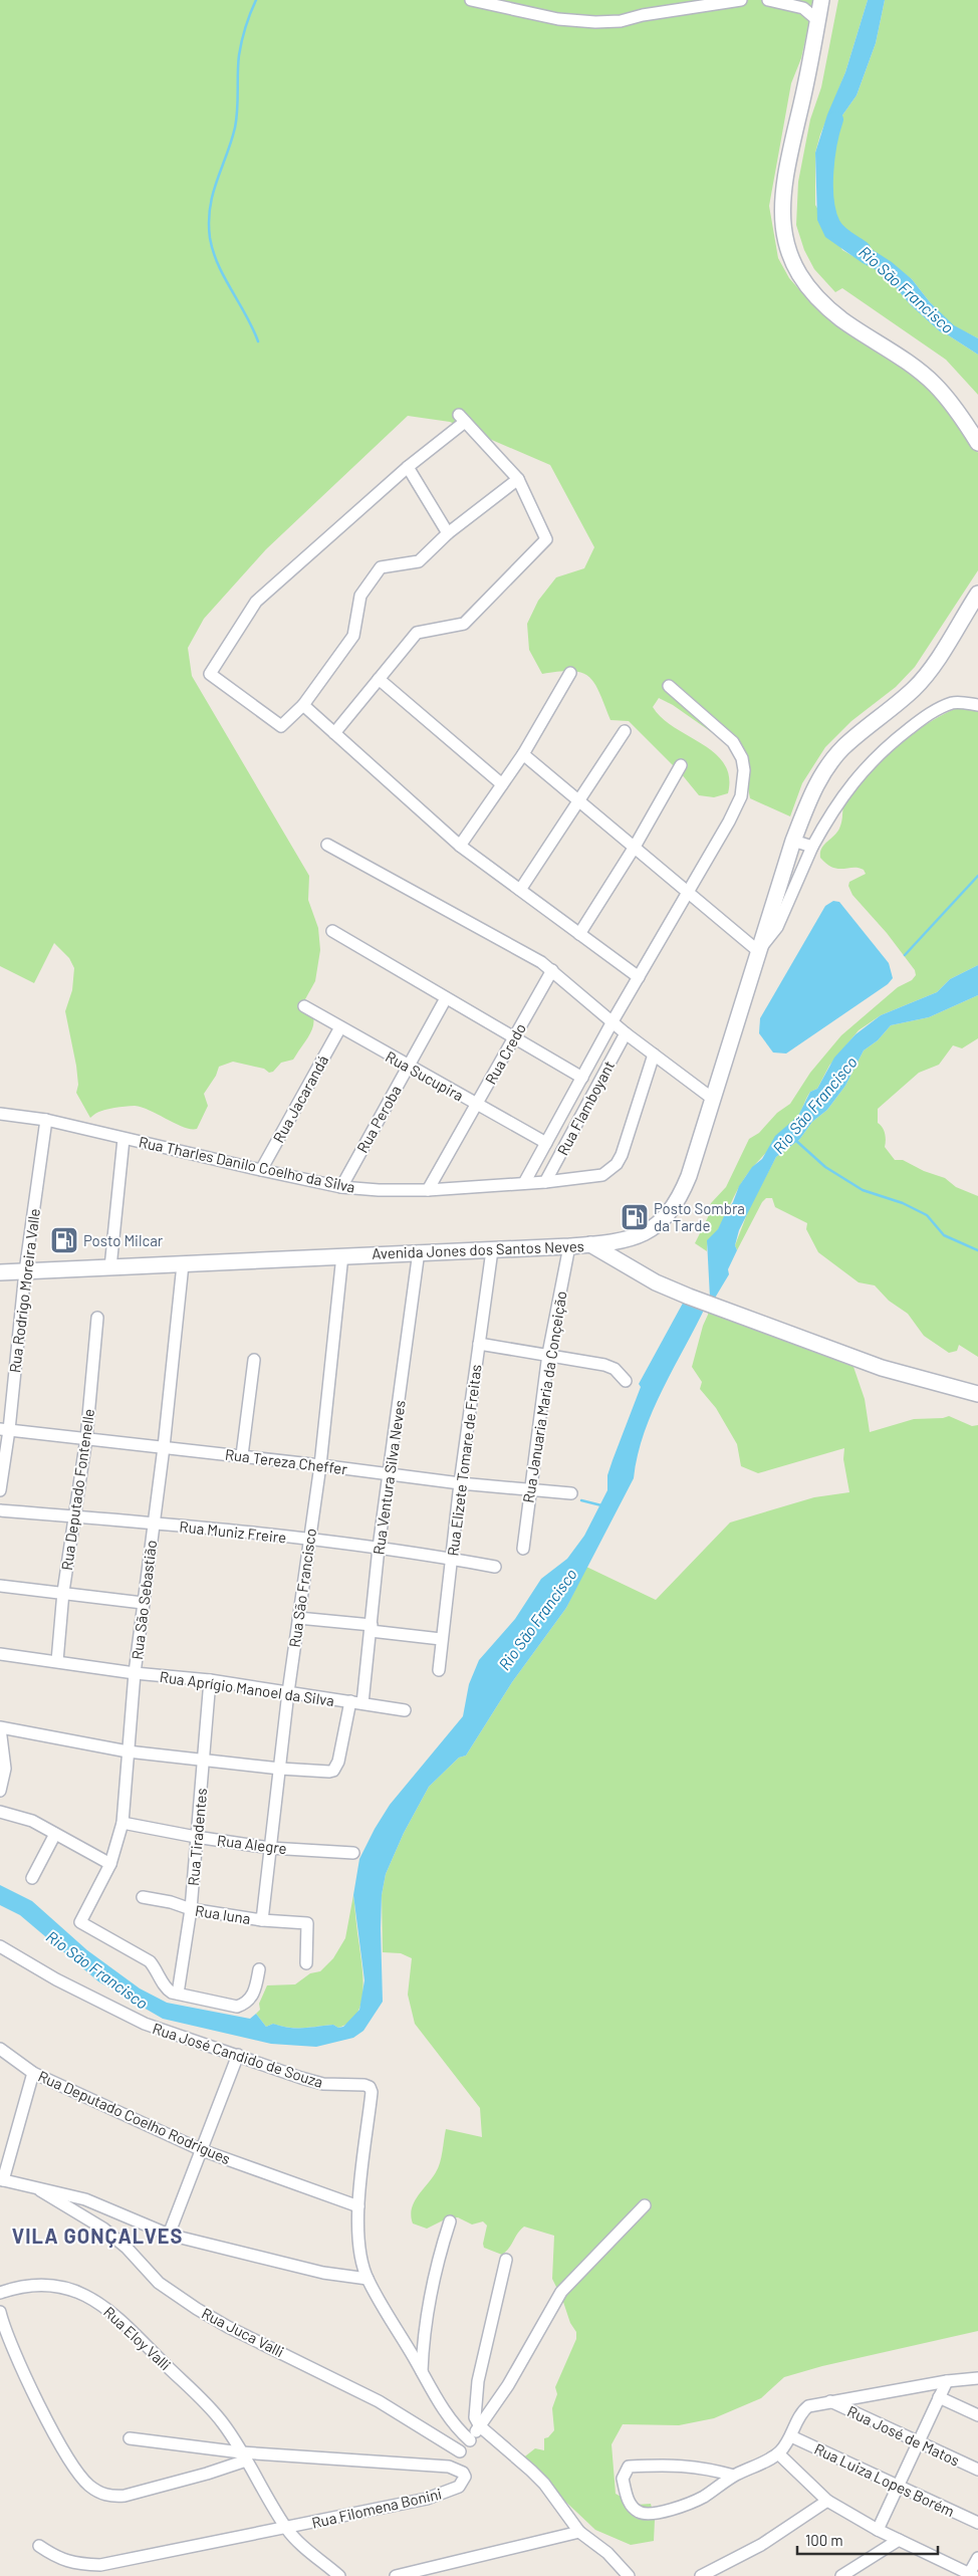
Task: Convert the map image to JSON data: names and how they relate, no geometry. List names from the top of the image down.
{
  "streets": {
    "main road": ["Avenida Jones dos Santos Neves"],
    "street": [
      "Rua Credo",
      "Rua Sucupira",
      "Rua Jacarandá",
      "Rua Flamboyant",
      "Rua Peroba",
      "Rua Tharles Danilo Coelho da Silva",
      "Rua Rodrigo Moreira Valle",
      "Rua Januaria Maria da Conçeição",
      "Rua Elizete Tomare de Freitas",
      "Rua Tereza Cheffer",
      "Rua Ventura Silva Neves",
      "Rua Deputado Fontenelle",
      "Rua Muniz Freire",
      "Rua São Francisco",
      "Rua São Sebastião",
      "Rua Aprígio Manoel da Silva",
      "Rua Tiradentes",
      "Rua Alegre",
      "Rua Iuna",
      "Rua José Candido de Souza",
      "Rua Deputado Coelho Rodrigues",
      "Rua Juca Valli",
      "Rua Eloy Valli",
      "Rua José de Matos",
      "Rua Luiza Lopes Borém",
      "Rua Filomena Bonini"
    ]
  },
  "crossings": [
    ["Rua Credo", "Rua Sucupira"],
    ["Rua Credo", "Rua Tharles Danilo Coelho da Silva"],
    ["Rua Sucupira", "Rua Jacarandá"],
    ["Rua Sucupira", "Rua Peroba"],
    ["Rua Jacarandá", "Rua Tharles Danilo Coelho da Silva"],
    ["Rua Flamboyant", "Rua Tharles Danilo Coelho da Silva"],
    ["Rua Peroba", "Rua Tharles Danilo Coelho da Silva"],
    ["Rua Tharles Danilo Coelho da Silva", "Rua Rodrigo Moreira Valle"],
    ["Avenida Jones dos Santos Neves", "Rua Rodrigo Moreira Valle"],
    ["Avenida Jones dos Santos Neves", "Rua Januaria Maria da Conçeição"],
    ["Avenida Jones dos Santos Neves", "Rua Elizete Tomare de Freitas"],
    ["Avenida Jones dos Santos Neves", "Rua Ventura Silva Neves"],
    ["Avenida Jones dos Santos Neves", "Rua São Francisco"],
    ["Avenida Jones dos Santos Neves", "Rua São Sebastião"],
    ["Rua Rodrigo Moreira Valle", "Rua Tereza Cheffer"],
    ["Rua Januaria Maria da Conçeição", "Rua Tereza Cheffer"],
    ["Rua Elizete Tomare de Freitas", "Rua Tereza Cheffer"],
    ["Rua Elizete Tomare de Freitas", "Rua Muniz Freire"],
    ["Rua Tereza Cheffer", "Rua Ventura Silva Neves"],
    ["Rua Tereza Cheffer", "Rua Deputado Fontenelle"],
    ["Rua Tereza Cheffer", "Rua São Francisco"],
    ["Rua Tereza Cheffer", "Rua São Sebastião"],
    ["Rua Ventura Silva Neves", "Rua Muniz Freire"],
    ["Rua Ventura Silva Neves", "Rua São Francisco"],
    ["Rua Ventura Silva Neves", "Rua Aprígio Manoel da Silva"],
    ["Rua Deputado Fontenelle", "Rua Muniz Freire"],
    ["Rua Deputado Fontenelle", "Rua Aprígio Manoel da Silva"],
    ["Rua Muniz Freire", "Rua São Francisco"],
    ["Rua Muniz Freire", "Rua São Sebastião"],
    ["Rua São Francisco", "Rua Aprígio Manoel da Silva"],
    ["Rua São Francisco", "Rua Alegre"],
    ["Rua São Francisco", "Rua Iuna"],
    ["Rua São Sebastião", "Rua Aprígio Manoel da Silva"],
    ["Rua São Sebastião", "Rua Tiradentes"],
    ["Rua São Sebastião", "Rua Alegre"],
    ["Rua Aprígio Manoel da Silva", "Rua Tiradentes"],
    ["Rua Tiradentes", "Rua Alegre"],
    ["Rua Tiradentes", "Rua Iuna"],
    ["Rua José Candido de Souza", "Rua Deputado Coelho Rodrigues"],
    ["Rua Eloy Valli", "Rua Filomena Bonini"]
  ],
  "districts": ["VILA GONÇALVES"],
  "water": ["Rio São Francisco"],
  "places": {
    "fuel station": ["Posto Sombra da Tarde", "Posto Milcar"]
  },
  "scale_bar": "100 m"
}
